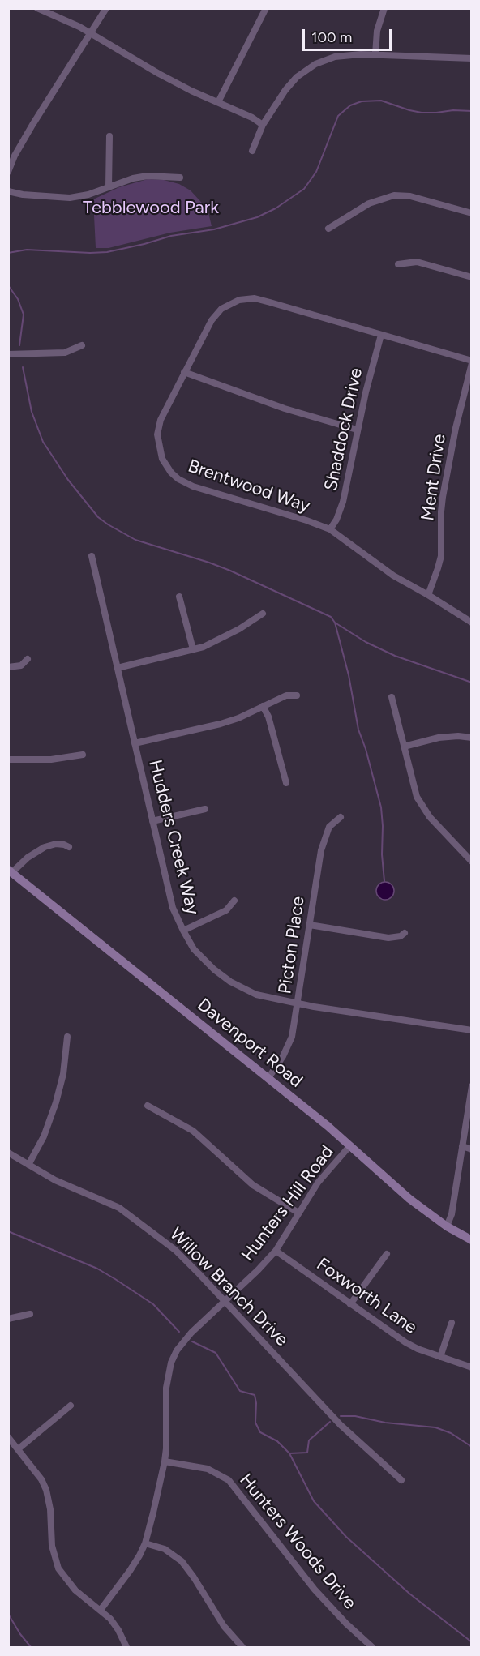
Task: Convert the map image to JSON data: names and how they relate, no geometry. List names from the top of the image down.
{
  "streets": {
    "street": [
      "Shaddock Drive",
      "Ment Drive",
      "Brentwood Way",
      "Hudders Creek Way",
      "Picton Place",
      "Davenport Road",
      "Hunters Hill Road",
      "Willow Branch Drive",
      "Foxworth Lane",
      "Hunters Woods Drive"
    ]
  },
  "crossings": [
    ["Shaddock Drive", "Brentwood Way"],
    ["Ment Drive", "Brentwood Way"],
    ["Hudders Creek Way", "Picton Place"],
    ["Picton Place", "Davenport Road"],
    ["Davenport Road", "Hunters Hill Road"],
    ["Hunters Hill Road", "Willow Branch Drive"],
    ["Hunters Hill Road", "Foxworth Lane"],
    ["Hunters Hill Road", "Hunters Woods Drive"]
  ],
  "parks": ["Tebblewood Park"],
  "scale_bar": "100 m"
}
